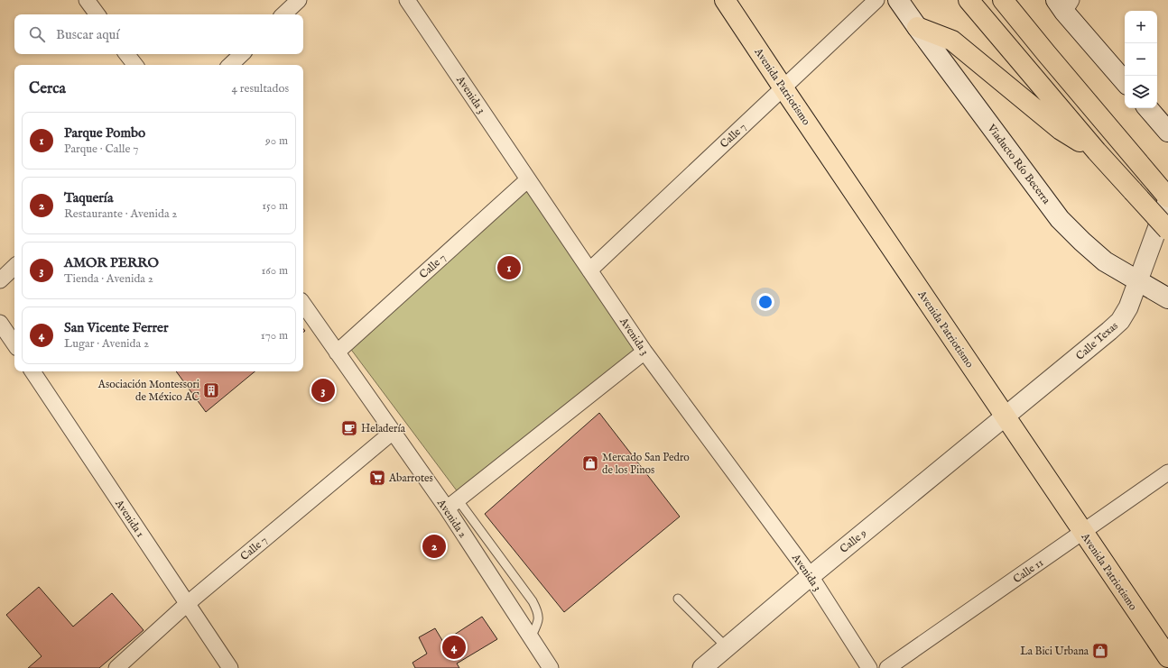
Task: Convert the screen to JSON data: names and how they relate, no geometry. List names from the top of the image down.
{
  "streets": {
    "main road": ["Avenida Patriotismo", "Viaducto Río Becerra"],
    "street": [
      "Avenida 3",
      "Calle 7",
      "Calle Texas",
      "Avenida 1",
      "Avenida 2",
      "Calle 9",
      "Calle 11"
    ]
  },
  "crossings": [
    ["Avenida Patriotismo", "Calle 7"],
    ["Avenida Patriotismo", "Calle Texas"],
    ["Avenida Patriotismo", "Calle 9"],
    ["Avenida Patriotismo", "Calle 11"],
    ["Avenida 3", "Calle 7"],
    ["Avenida 3", "Calle 9"],
    ["Calle 7", "Avenida 1"],
    ["Calle 7", "Avenida 2"],
    ["Viaducto Río Becerra", "Calle Texas"],
    ["Calle Texas", "Calle 9"]
  ],
  "places": {
    "building": ["Asociación Montessori de México AC"],
    "cafe": ["Heladería"],
    "shop": ["Mercado San Pedro de los Pinos", "La Bici Urbana"],
    "supermarket": ["Abarrotes"]
  },
  "page": {
    "map_buttons": ["+", "−"],
    "search": "Buscar aquí",
    "heading": ["Cerca", "4 resultados"],
    "list": [
      {
        "mark": "1",
        "name": "Parque Pombo",
        "note": "Parque · Calle 7",
        "value": "90 m"
      },
      {
        "mark": "2",
        "name": "Taquería",
        "note": "Restaurante · Avenida 2",
        "value": "150 m"
      },
      {
        "mark": "3",
        "name": "AMOR PERRO",
        "note": "Tienda · Avenida 2",
        "value": "160 m"
      },
      {
        "mark": "4",
        "name": "San Vicente Ferrer",
        "note": "Lugar · Avenida 2",
        "value": "170 m"
      }
    ],
    "pins": [
      "1",
      "3",
      "2",
      "4"
    ]
  }
}
